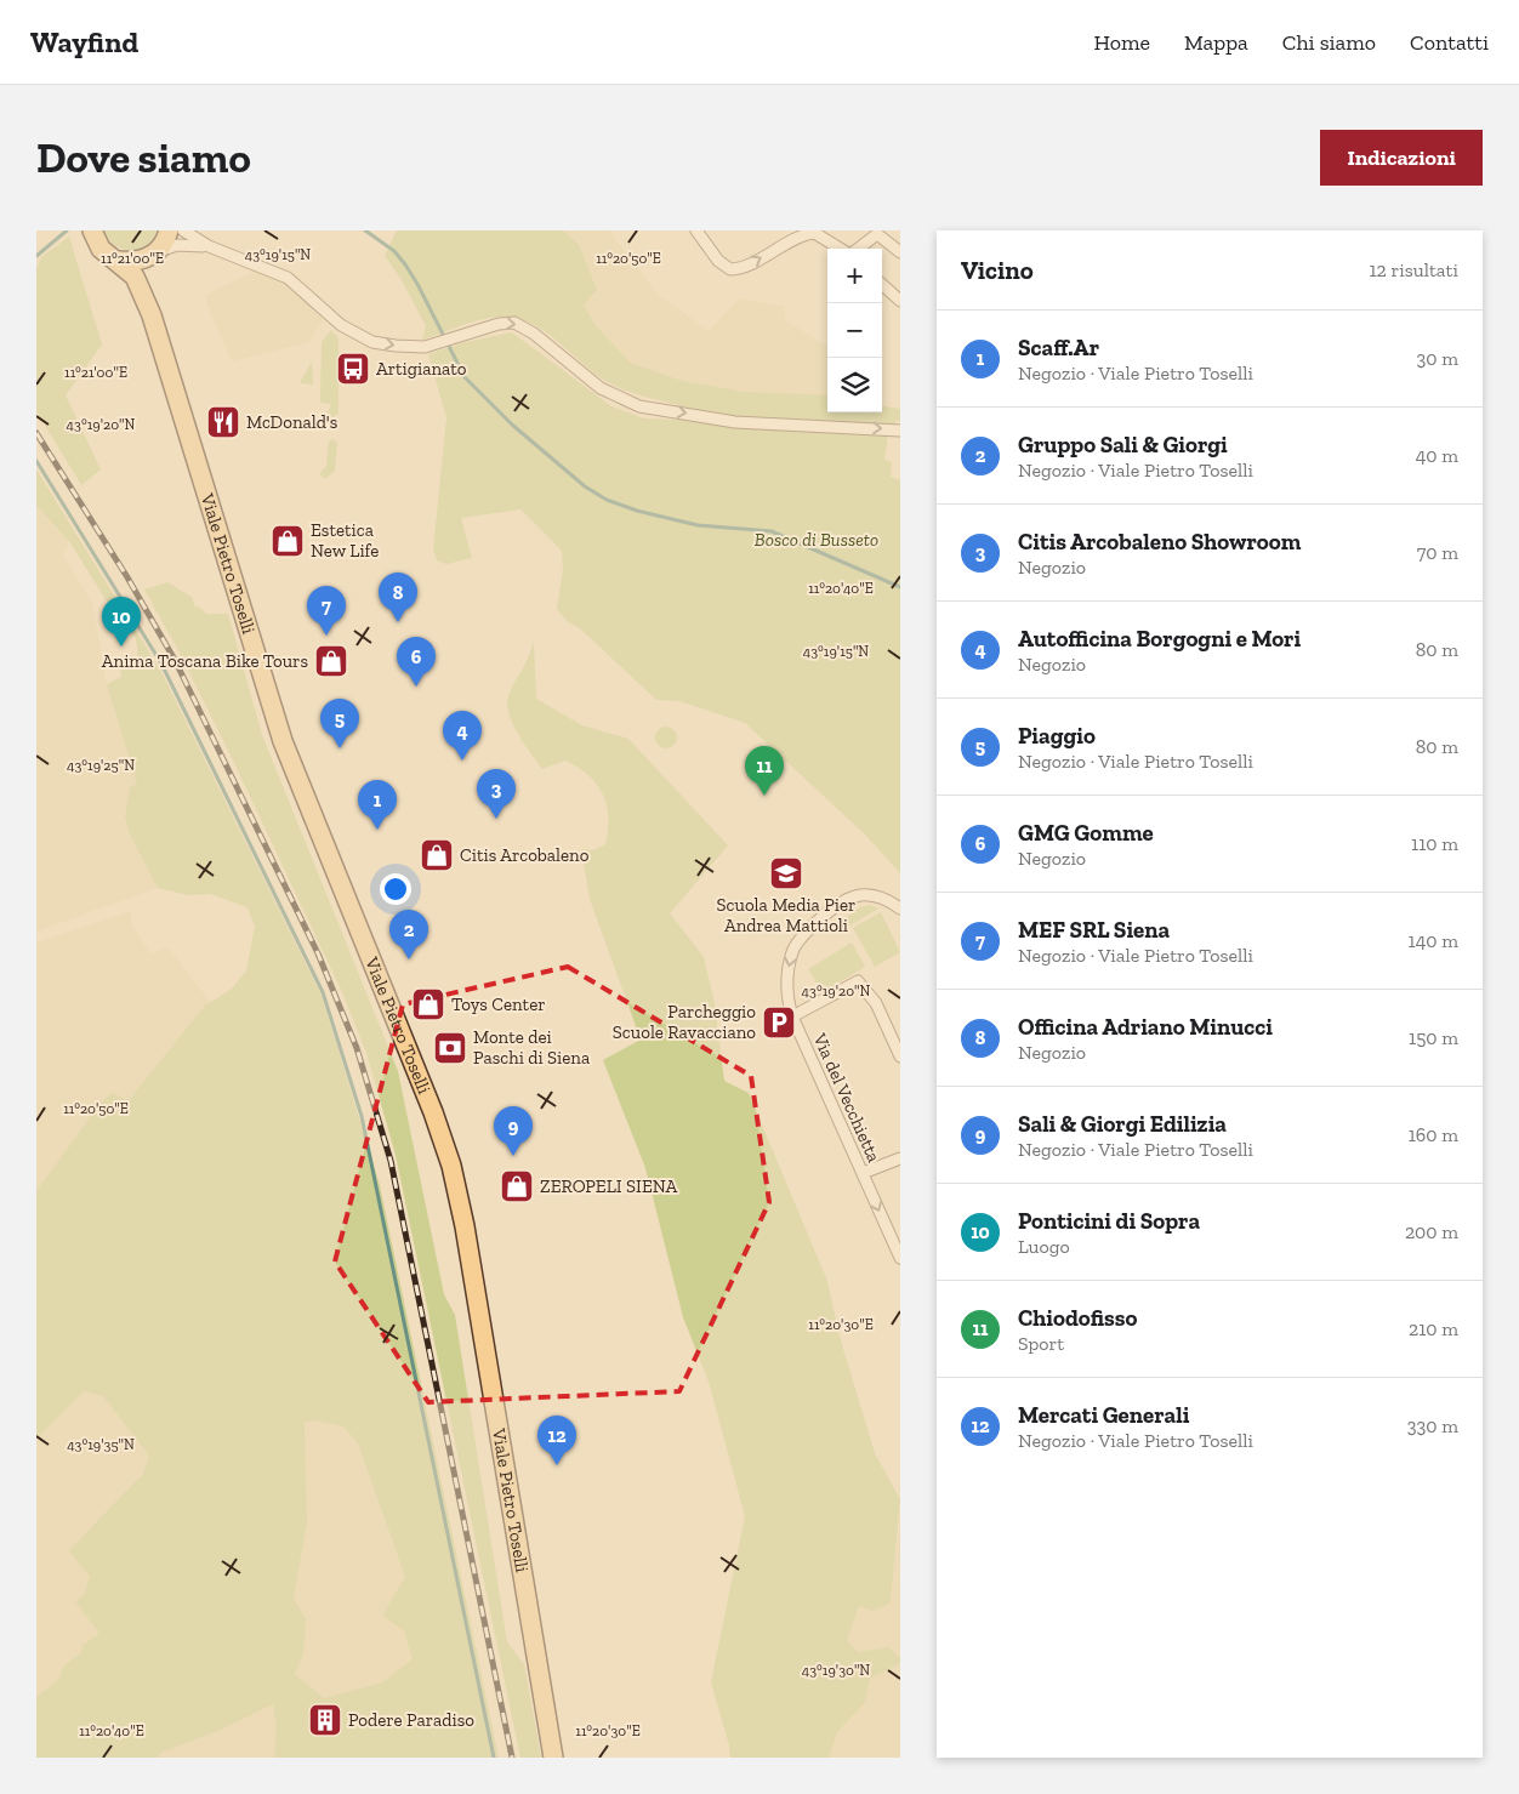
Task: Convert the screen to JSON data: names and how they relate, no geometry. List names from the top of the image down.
{
  "streets": {
    "main road": ["Viale Pietro Toselli"],
    "street": ["Via del Vecchietta"]
  },
  "parks": ["Bosco di Busseto"],
  "places": {
    "bus stop": ["Artigianato"],
    "restaurant": ["McDonald's"],
    "shop": [
      "Estetica New Life",
      "Anima Toscana Bike Tours",
      "Citis Arcobaleno",
      "Toys Center",
      "ZEROPELI SIENA"
    ],
    "school or university": ["Scuola Media Pier Andrea Mattioli"],
    "parking": ["Parcheggio Scuole Ravacciano"],
    "bank": ["Monte dei Paschi di Siena"],
    "building": ["Podere Paradiso"]
  },
  "page": {
    "header": "Wayfind",
    "nav": [
      "Home",
      "Mappa",
      "Chi siamo",
      "Contatti"
    ],
    "buttons": "Indicazioni",
    "title": "Dove siamo",
    "heading": ["Vicino", "12 risultati"],
    "map_buttons": ["+", "−"],
    "list": [
      {
        "mark": "1",
        "name": "Scaff.Ar",
        "note": "Negozio · Viale Pietro Toselli",
        "value": "30 m"
      },
      {
        "mark": "2",
        "name": "Gruppo Sali & Giorgi",
        "note": "Negozio · Viale Pietro Toselli",
        "value": "40 m"
      },
      {
        "mark": "3",
        "name": "Citis Arcobaleno Showroom",
        "note": "Negozio",
        "value": "70 m"
      },
      {
        "mark": "4",
        "name": "Autofficina Borgogni e Mori",
        "note": "Negozio",
        "value": "80 m"
      },
      {
        "mark": "5",
        "name": "Piaggio",
        "note": "Negozio · Viale Pietro Toselli",
        "value": "80 m"
      },
      {
        "mark": "6",
        "name": "GMG Gomme",
        "note": "Negozio",
        "value": "110 m"
      },
      {
        "mark": "7",
        "name": "MEF SRL Siena",
        "note": "Negozio · Viale Pietro Toselli",
        "value": "140 m"
      },
      {
        "mark": "8",
        "name": "Officina Adriano Minucci",
        "note": "Negozio",
        "value": "150 m"
      },
      {
        "mark": "9",
        "name": "Sali & Giorgi Edilizia",
        "note": "Negozio · Viale Pietro Toselli",
        "value": "160 m"
      },
      {
        "mark": "10",
        "name": "Ponticini di Sopra",
        "note": "Luogo",
        "value": "200 m"
      },
      {
        "mark": "11",
        "name": "Chiodofisso",
        "note": "Sport",
        "value": "210 m"
      },
      {
        "mark": "12",
        "name": "Mercati Generali",
        "note": "Negozio · Viale Pietro Toselli",
        "value": "330 m"
      }
    ],
    "pins": [
      "8",
      "7",
      "10",
      "6",
      "5",
      "4",
      "11",
      "3",
      "1",
      "2",
      "9",
      "12"
    ]
  },
  "coordinates": [
    "43°19'15\"N",
    "11°21'00\"E",
    "11°20'50\"E",
    "43°19'20\"N",
    "11°20'40\"E",
    "43°19'25\"N",
    "11°20'30\"E",
    "43°19'35\"N",
    "43°19'30\"N"
  ]
}
